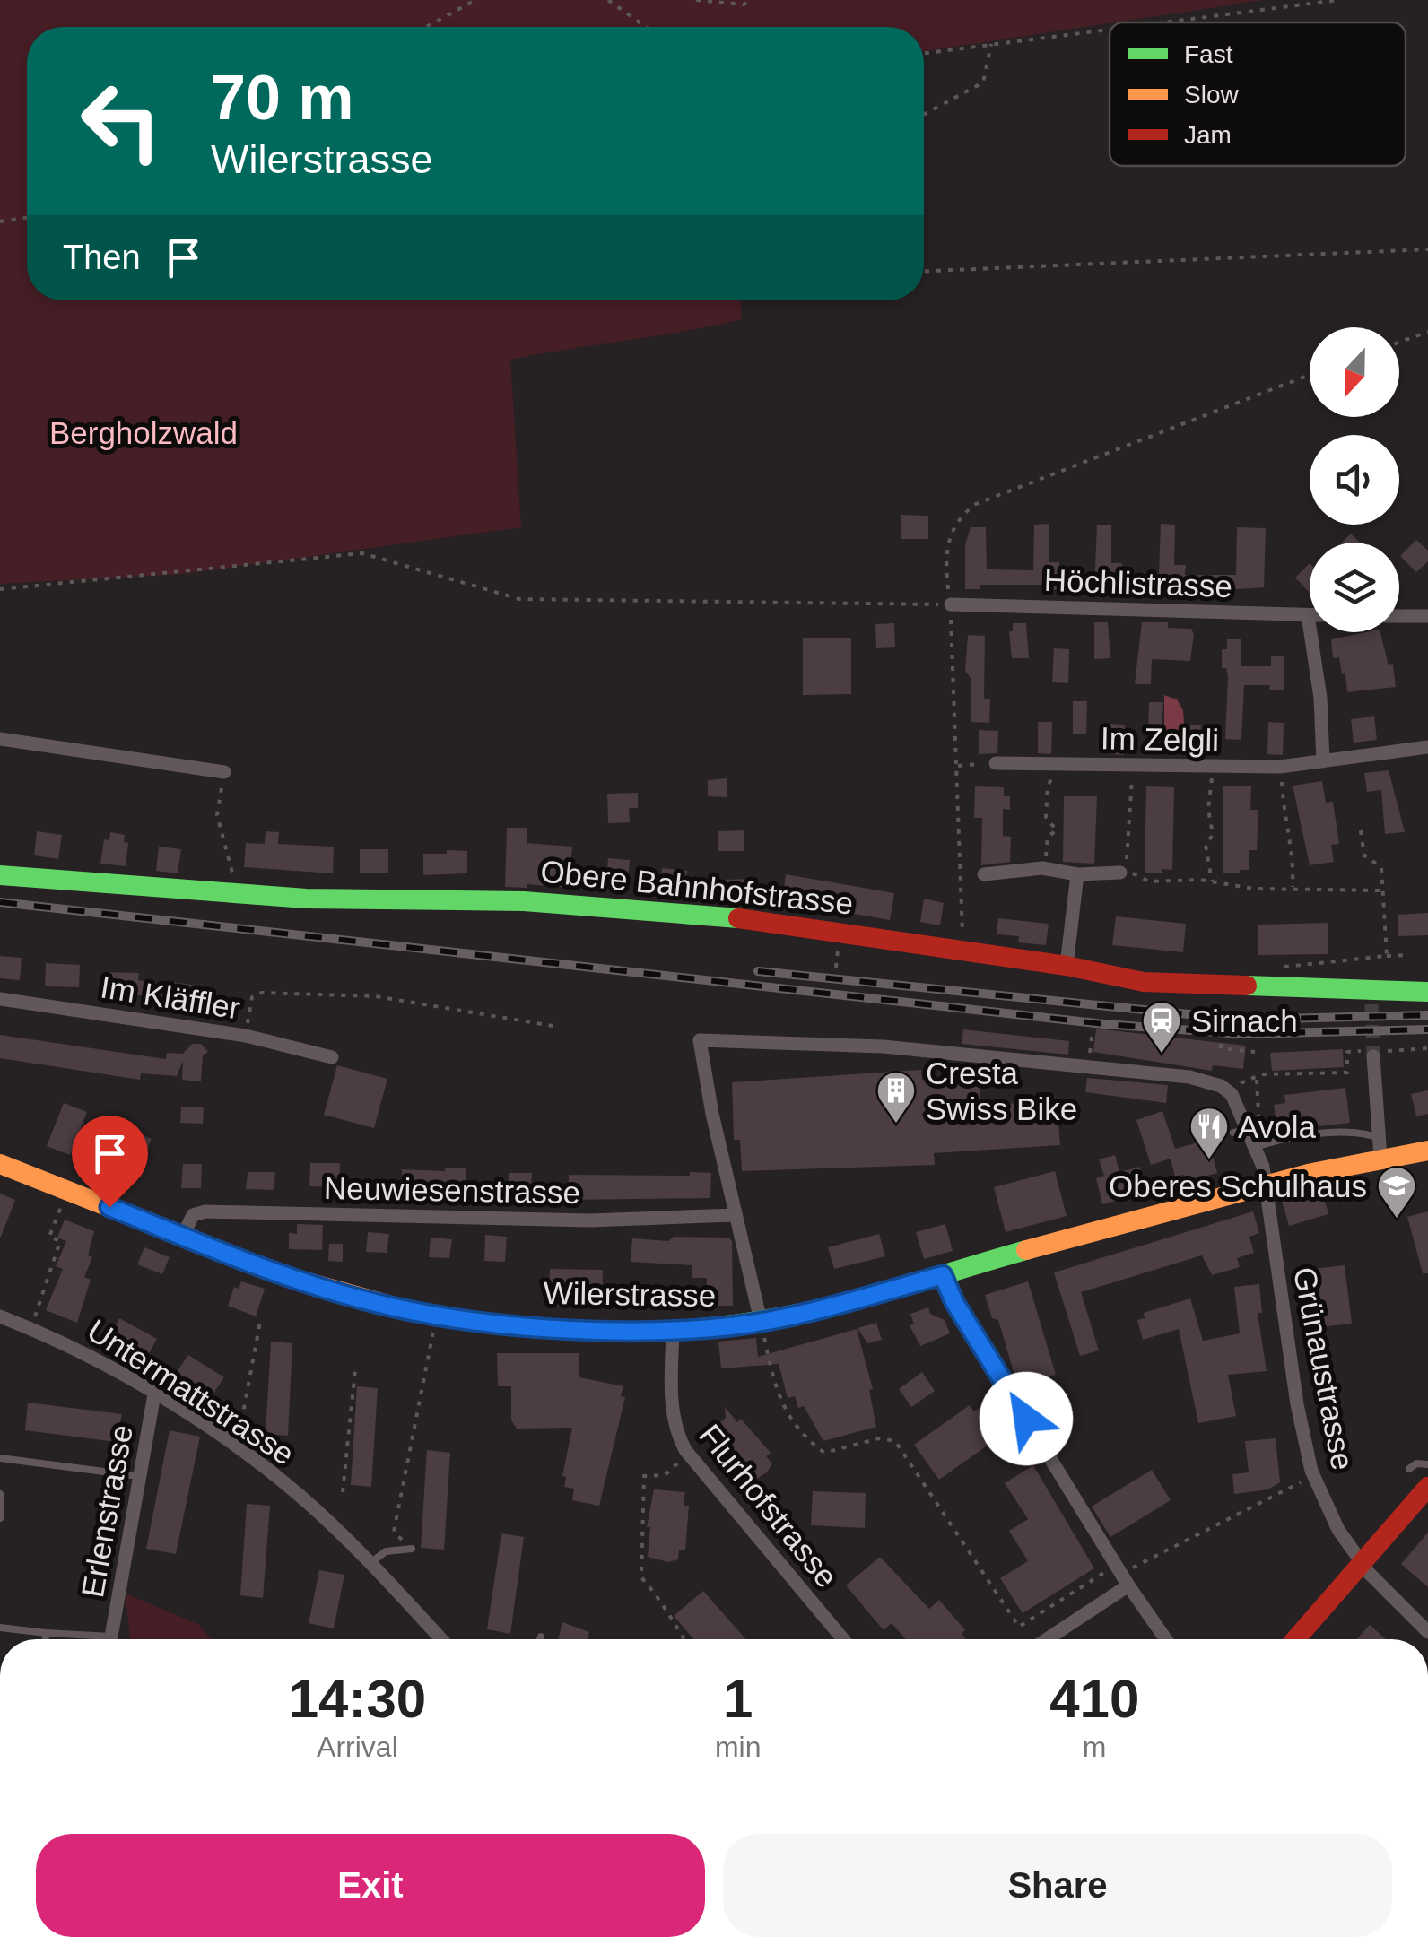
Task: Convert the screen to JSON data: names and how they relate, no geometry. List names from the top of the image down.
{
  "streets": {
    "street": [
      "Höchlistrasse",
      "Im Zelgli",
      "Obere Bahnhofstrasse",
      "Im Kläffler",
      "Neuwiesenstrasse",
      "Wilerstrasse",
      "Grünaustrasse",
      "Untermattstrasse",
      "Flurhofstrasse",
      "Erlenstrasse"
    ]
  },
  "crossings": [
    ["Neuwiesenstrasse", "Wilerstrasse"],
    ["Wilerstrasse", "Grünaustrasse"],
    ["Wilerstrasse", "Flurhofstrasse"],
    ["Untermattstrasse", "Erlenstrasse"]
  ],
  "parks": ["Bergholzwald"],
  "places": {
    "station": ["Sirnach"],
    "building": ["Cresta Swiss Bike"],
    "restaurant": ["Avola"],
    "school or university": ["Oberes Schulhaus"]
  },
  "legend": ["Fast", "Slow", "Jam"],
  "north": "bottom",
  "page": {
    "turn": ["70 m", "Wilerstrasse"],
    "then": "Then",
    "eta": [
      "14:30",
      "Arrival",
      "1",
      "min",
      "410",
      "m"
    ],
    "buttons": ["Exit", "Share"]
  }
}
